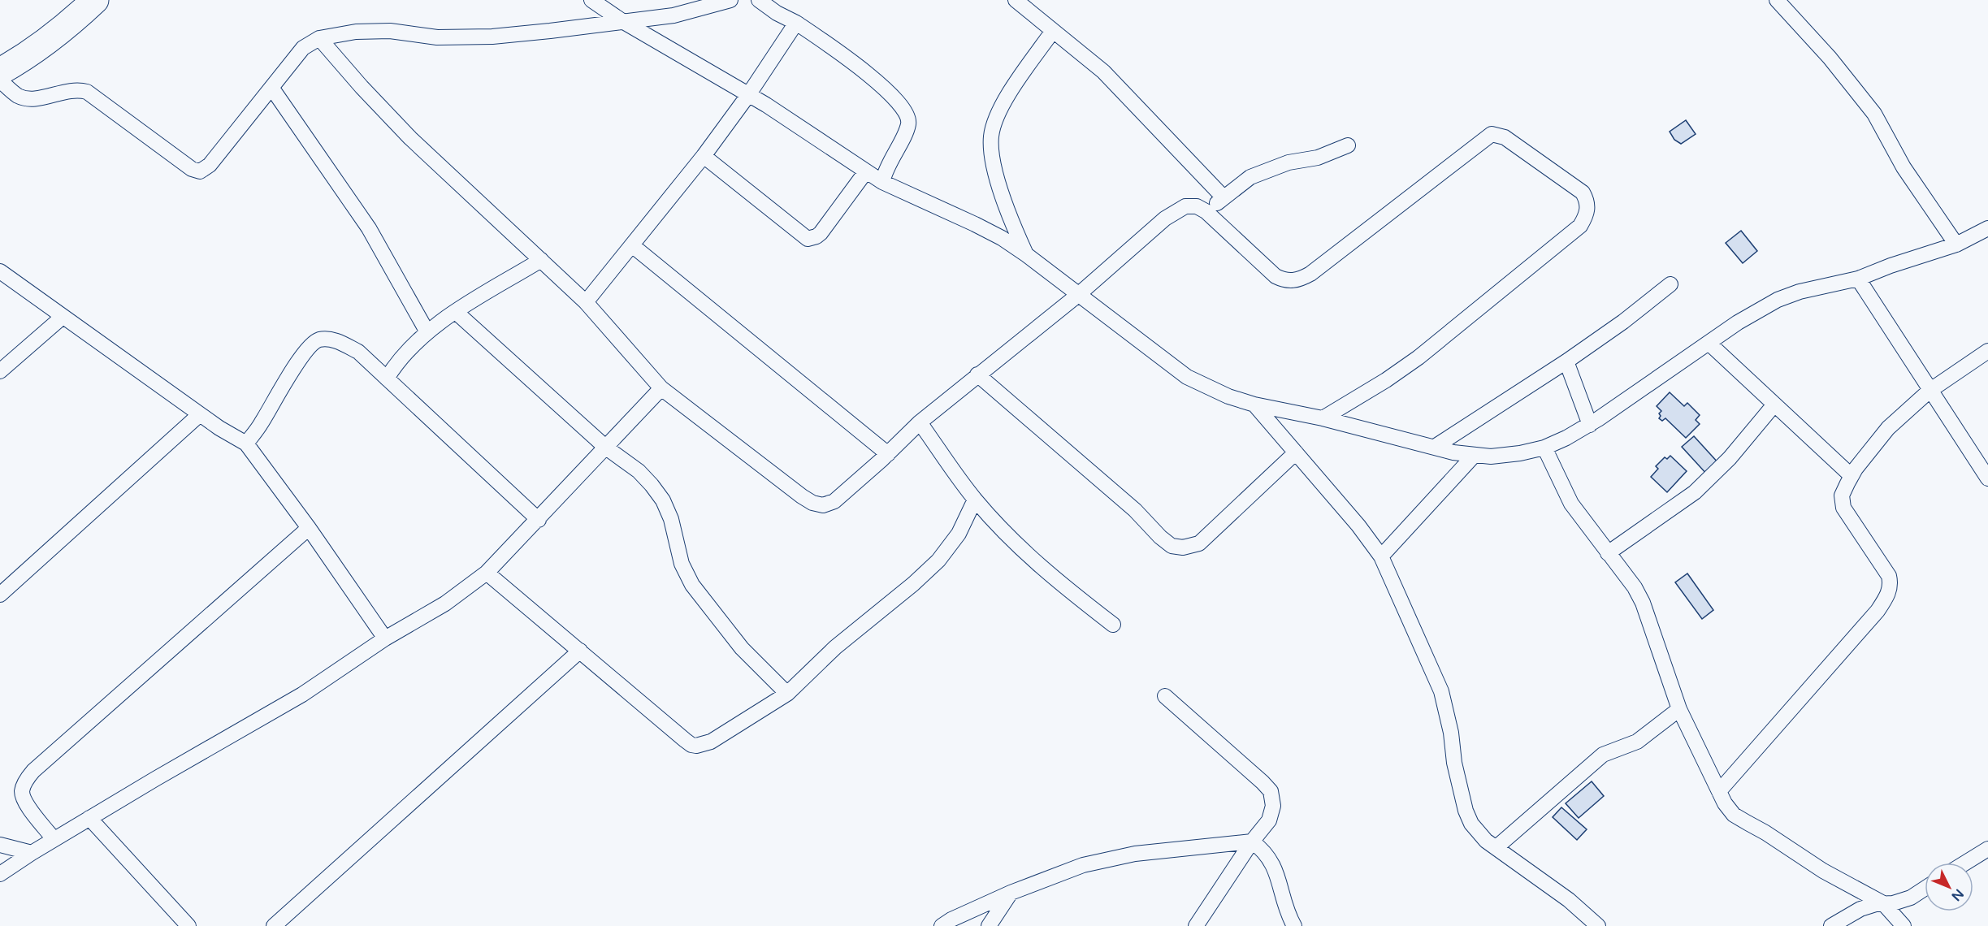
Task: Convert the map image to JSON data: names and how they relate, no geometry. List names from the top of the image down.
{
  "north": "bottom right"
}
